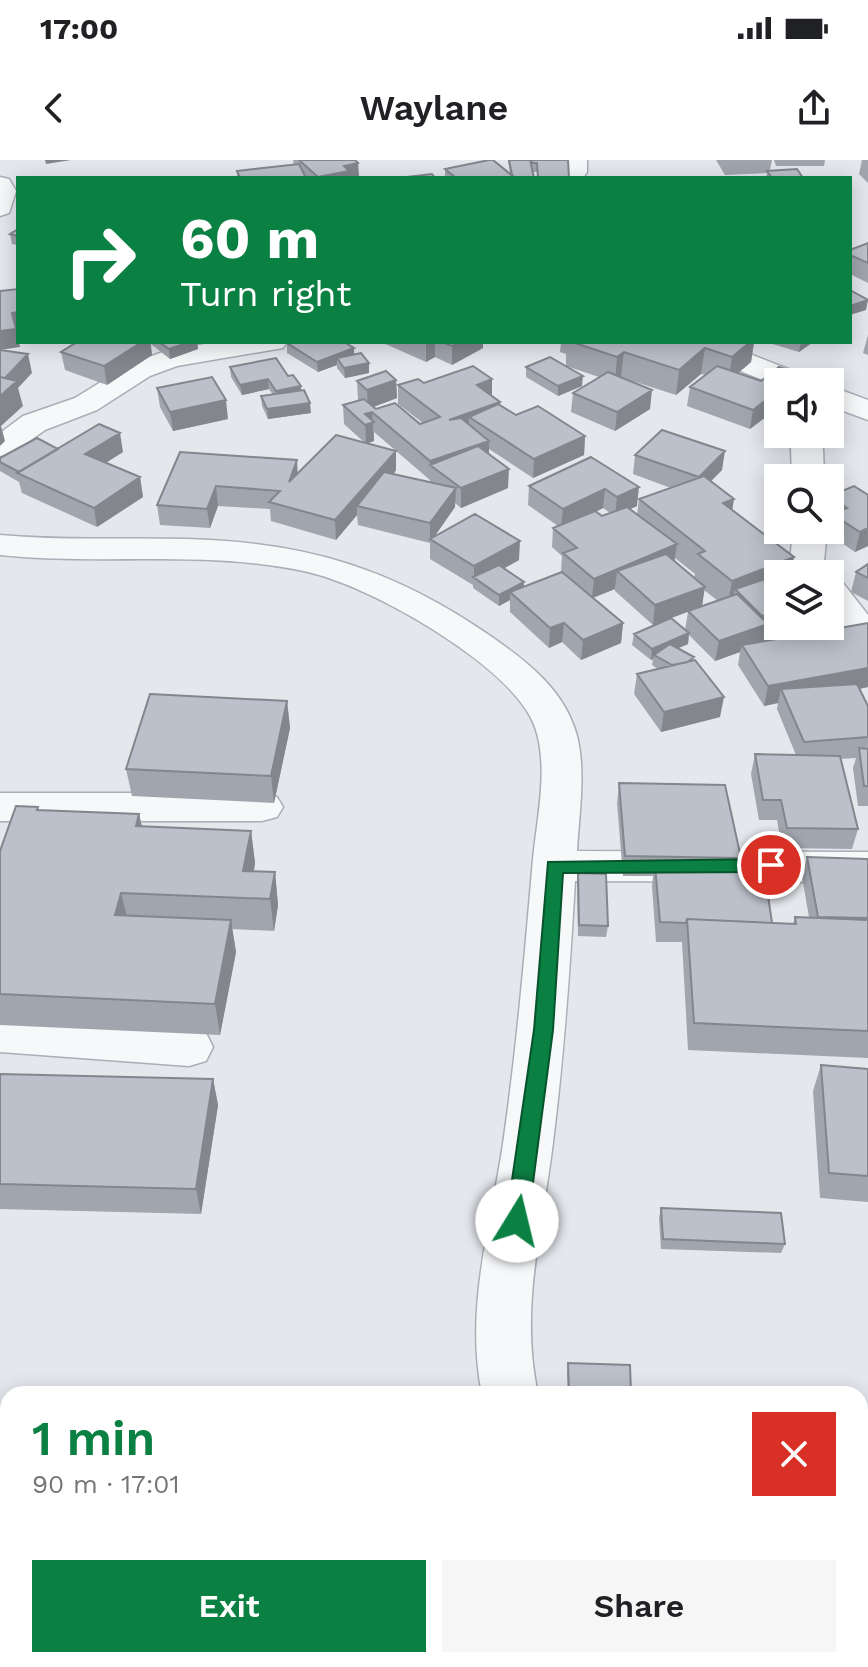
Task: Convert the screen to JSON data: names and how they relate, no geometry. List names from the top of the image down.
{
  "page": {
    "status": "17:00",
    "header": "Waylane",
    "turn": ["60 m", "Turn right"],
    "heading": ["1 min", "90 m · 17:01"],
    "buttons": ["Exit", "Share"]
  }
}
